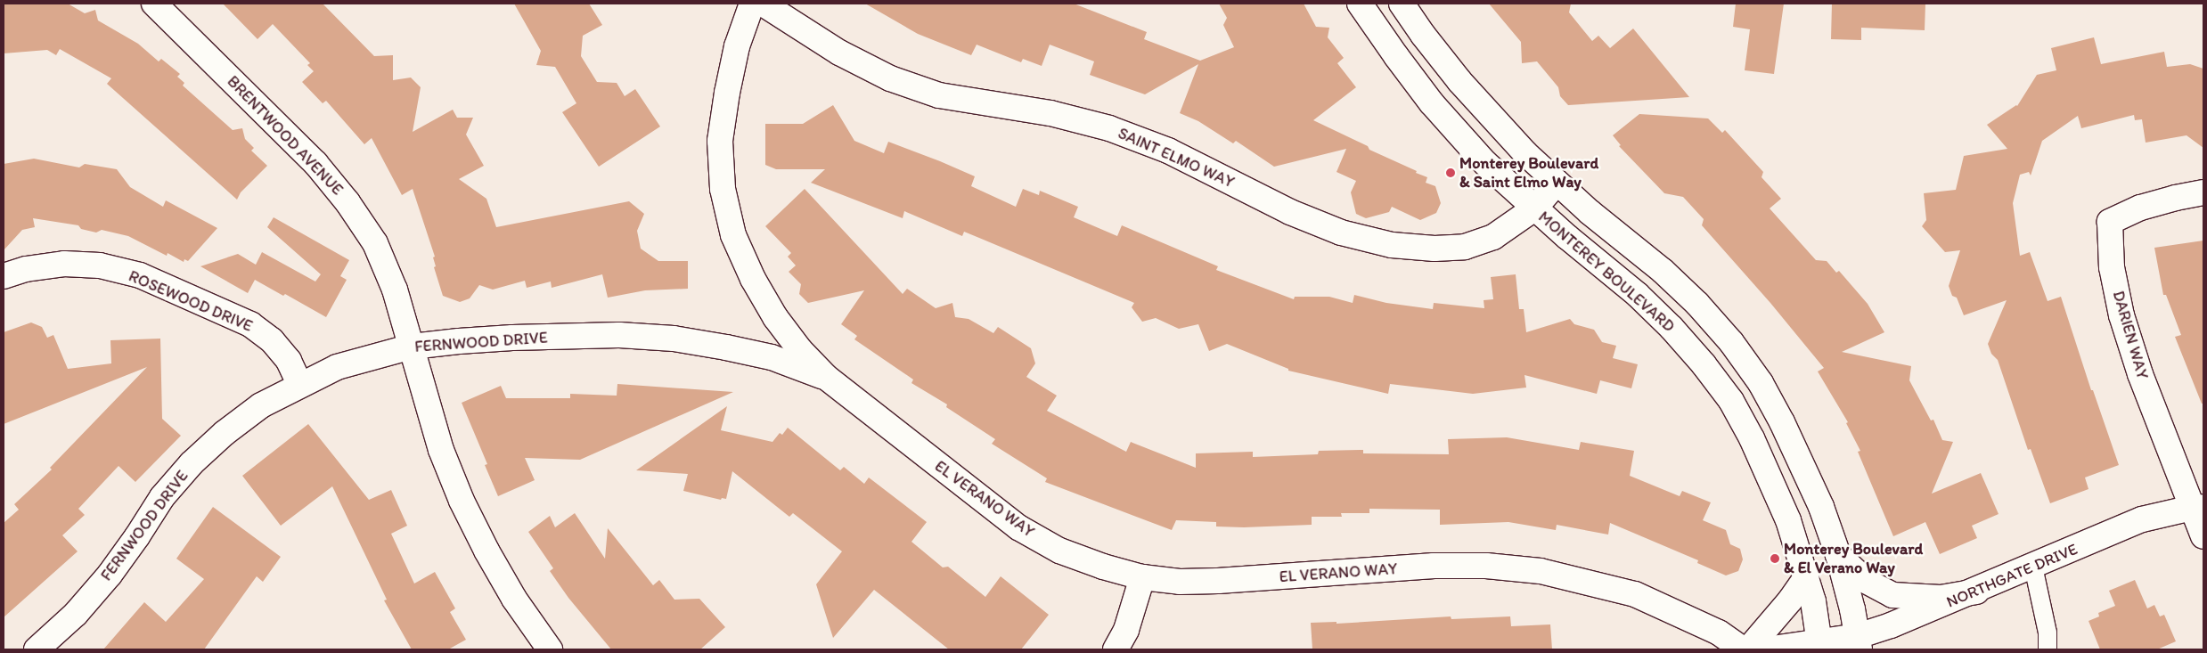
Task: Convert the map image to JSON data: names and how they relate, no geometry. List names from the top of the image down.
{
  "streets": {
    "street": [
      "BRENTWOOD AVENUE",
      "SAINT ELMO WAY",
      "MONTEREY BOULEVARD",
      "ROSEWOOD DRIVE",
      "DARIEN WAY",
      "FERNWOOD DRIVE",
      "EL VERANO WAY",
      "NORTHGATE DRIVE"
    ]
  },
  "crossings": [
    ["BRENTWOOD AVENUE", "FERNWOOD DRIVE"],
    ["SAINT ELMO WAY", "MONTEREY BOULEVARD"],
    ["MONTEREY BOULEVARD", "NORTHGATE DRIVE"],
    ["ROSEWOOD DRIVE", "FERNWOOD DRIVE"],
    ["DARIEN WAY", "NORTHGATE DRIVE"],
    ["FERNWOOD DRIVE", "EL VERANO WAY"]
  ],
  "places": ["Monterey Boulevard & Saint Elmo Way", "Monterey Boulevard & El Verano Way"]
}
